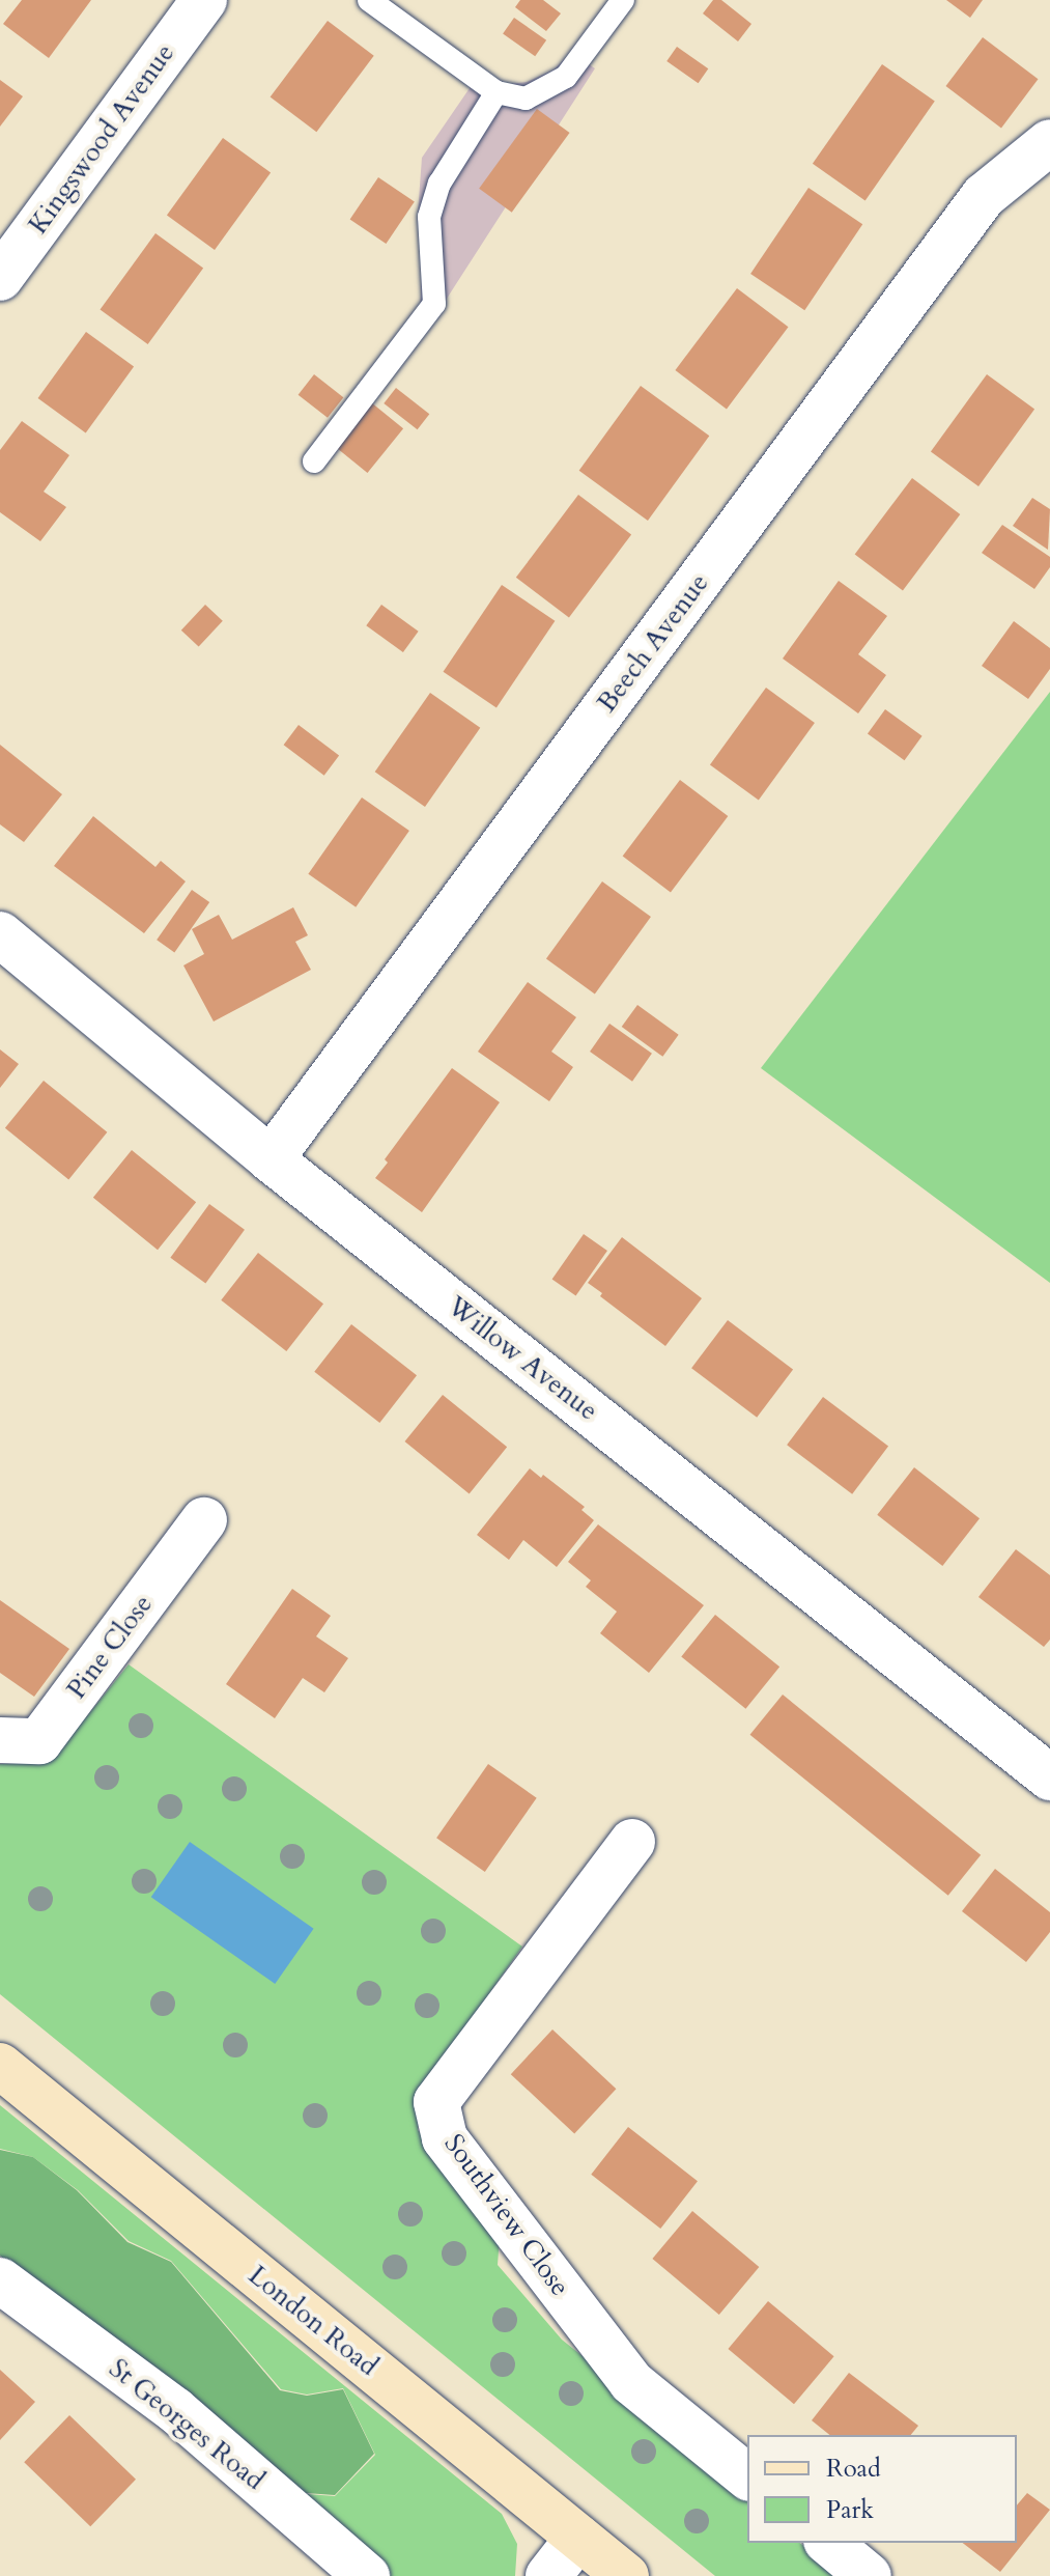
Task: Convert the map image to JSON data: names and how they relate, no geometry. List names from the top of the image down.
{
  "streets": {
    "main road": ["London Road"],
    "street": [
      "Kingswood Avenue",
      "Beech Avenue",
      "Willow Avenue",
      "Pine Close",
      "Southview Close",
      "St Georges Road"
    ]
  },
  "crossings": [
    ["Beech Avenue", "Willow Avenue"]
  ],
  "legend": ["Road", "Park"]
}
